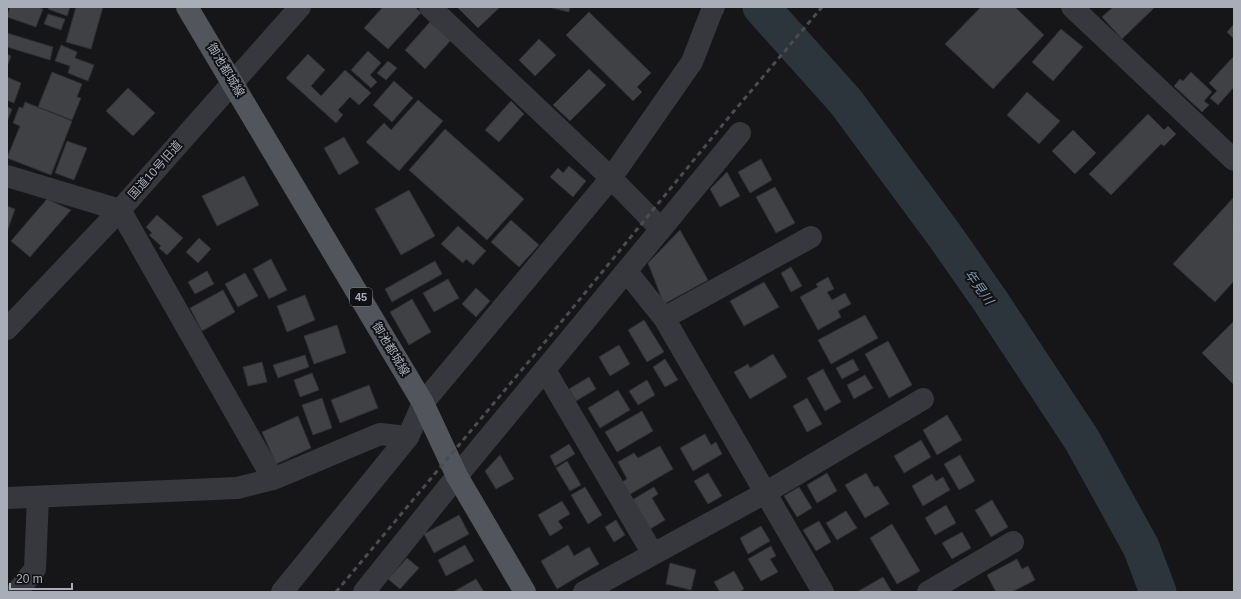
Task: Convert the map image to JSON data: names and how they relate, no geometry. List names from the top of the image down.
{
  "streets": {
    "main road": ["御池都城線", "45"],
    "street": ["国道10号旧道"]
  },
  "crossings": [
    ["御池都城線", "国道10号旧道"]
  ],
  "water": ["年見川"],
  "scale_bar": "20 m"
}
